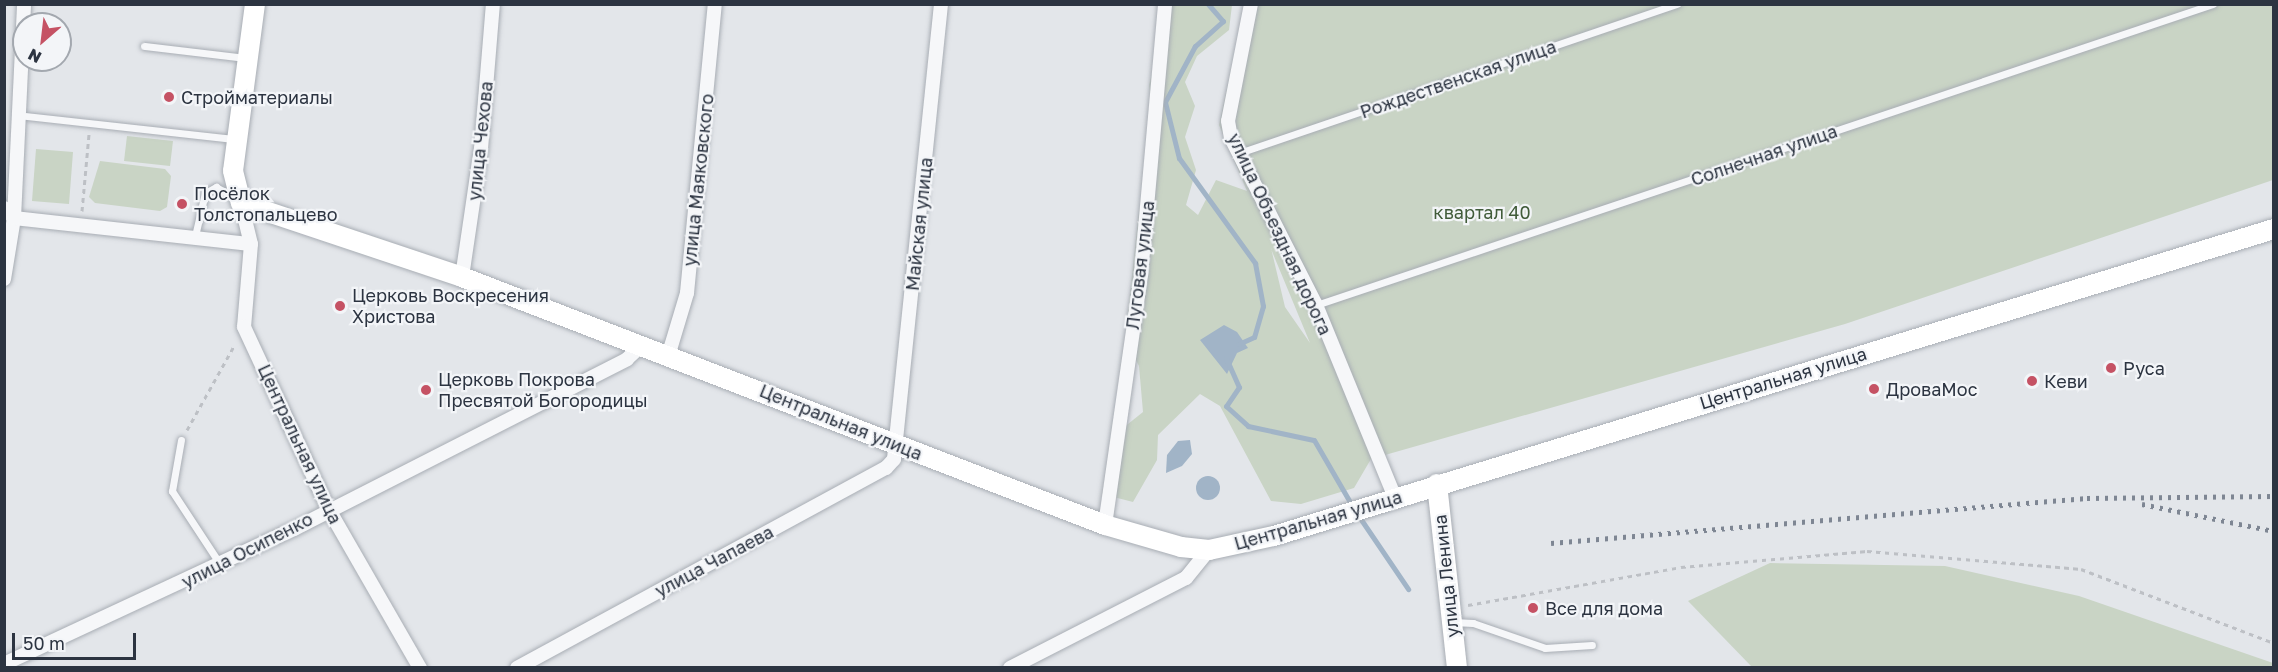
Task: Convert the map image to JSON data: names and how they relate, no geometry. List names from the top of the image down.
{
  "streets": {
    "street": [
      "улица Чехова",
      "улица Маяковского",
      "Майская улица",
      "улица Объездная дорога",
      "Луговая улица",
      "Центральная улица",
      "улица Осипенко",
      "улица Чапаева",
      "улица Ленина"
    ],
    "lane": ["Рождественская улица", "Солнечная улица"]
  },
  "crossings": [
    ["Рождественская улица", "улица Объездная дорога"],
    ["улица Чехова", "Центральная улица"],
    ["Солнечная улица", "улица Объездная дорога"],
    ["улица Маяковского", "Центральная улица"],
    ["Майская улица", "Центральная улица"],
    ["Майская улица", "улица Чапаева"],
    ["улица Объездная дорога", "Центральная улица"],
    ["Луговая улица", "Центральная улица"],
    ["Центральная улица", "улица Осипенко"],
    ["Центральная улица", "улица Чапаева"],
    ["Центральная улица", "улица Ленина"]
  ],
  "parks": ["квартал 40"],
  "places": [
    "Стройматериалы",
    "Посёлок Толстопальцево",
    "Церковь Воскресения Христова",
    "Руса",
    "Кеви",
    "ДроваМос",
    "Церковь Покрова Пресвятой Богородицы",
    "Все для дома"
  ],
  "scale_bar": "50 m",
  "north": "bottom left"
}
